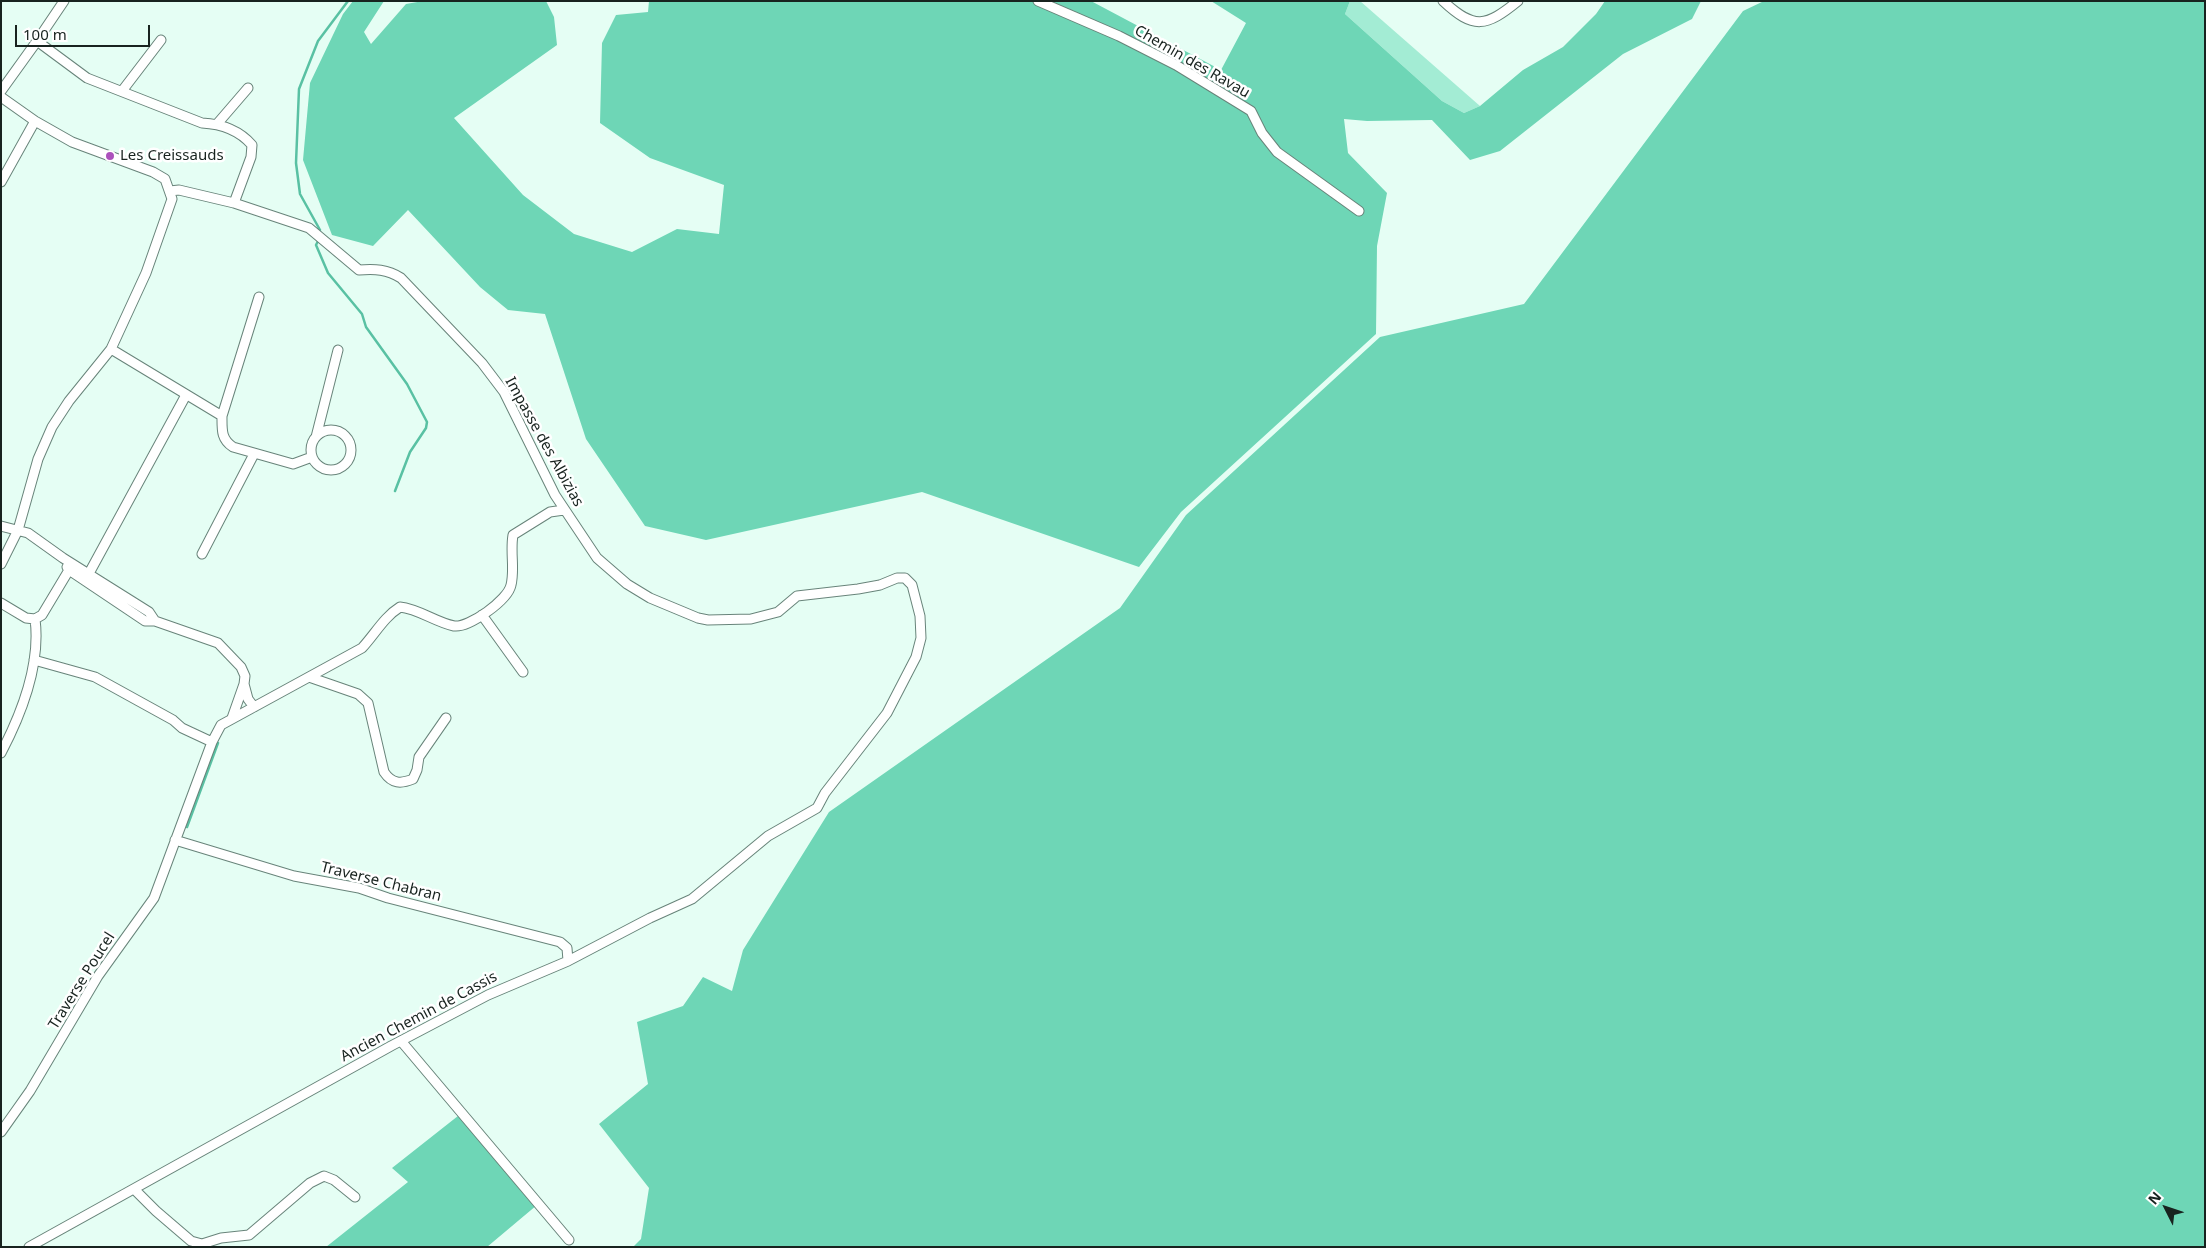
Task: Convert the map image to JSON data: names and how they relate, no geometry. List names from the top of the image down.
{
  "streets": {
    "street": [
      "Chemin des Ravau",
      "Impasse des Albizias",
      "Traverse Chabran",
      "Traverse Poucel",
      "Ancien Chemin de Cassis"
    ]
  },
  "crossings": [
    ["Impasse des Albizias", "Ancien Chemin de Cassis"],
    ["Traverse Chabran", "Traverse Poucel"],
    ["Traverse Chabran", "Ancien Chemin de Cassis"]
  ],
  "places": ["Les Creissauds"],
  "scale_bar": "100 m",
  "north": "top left"
}
